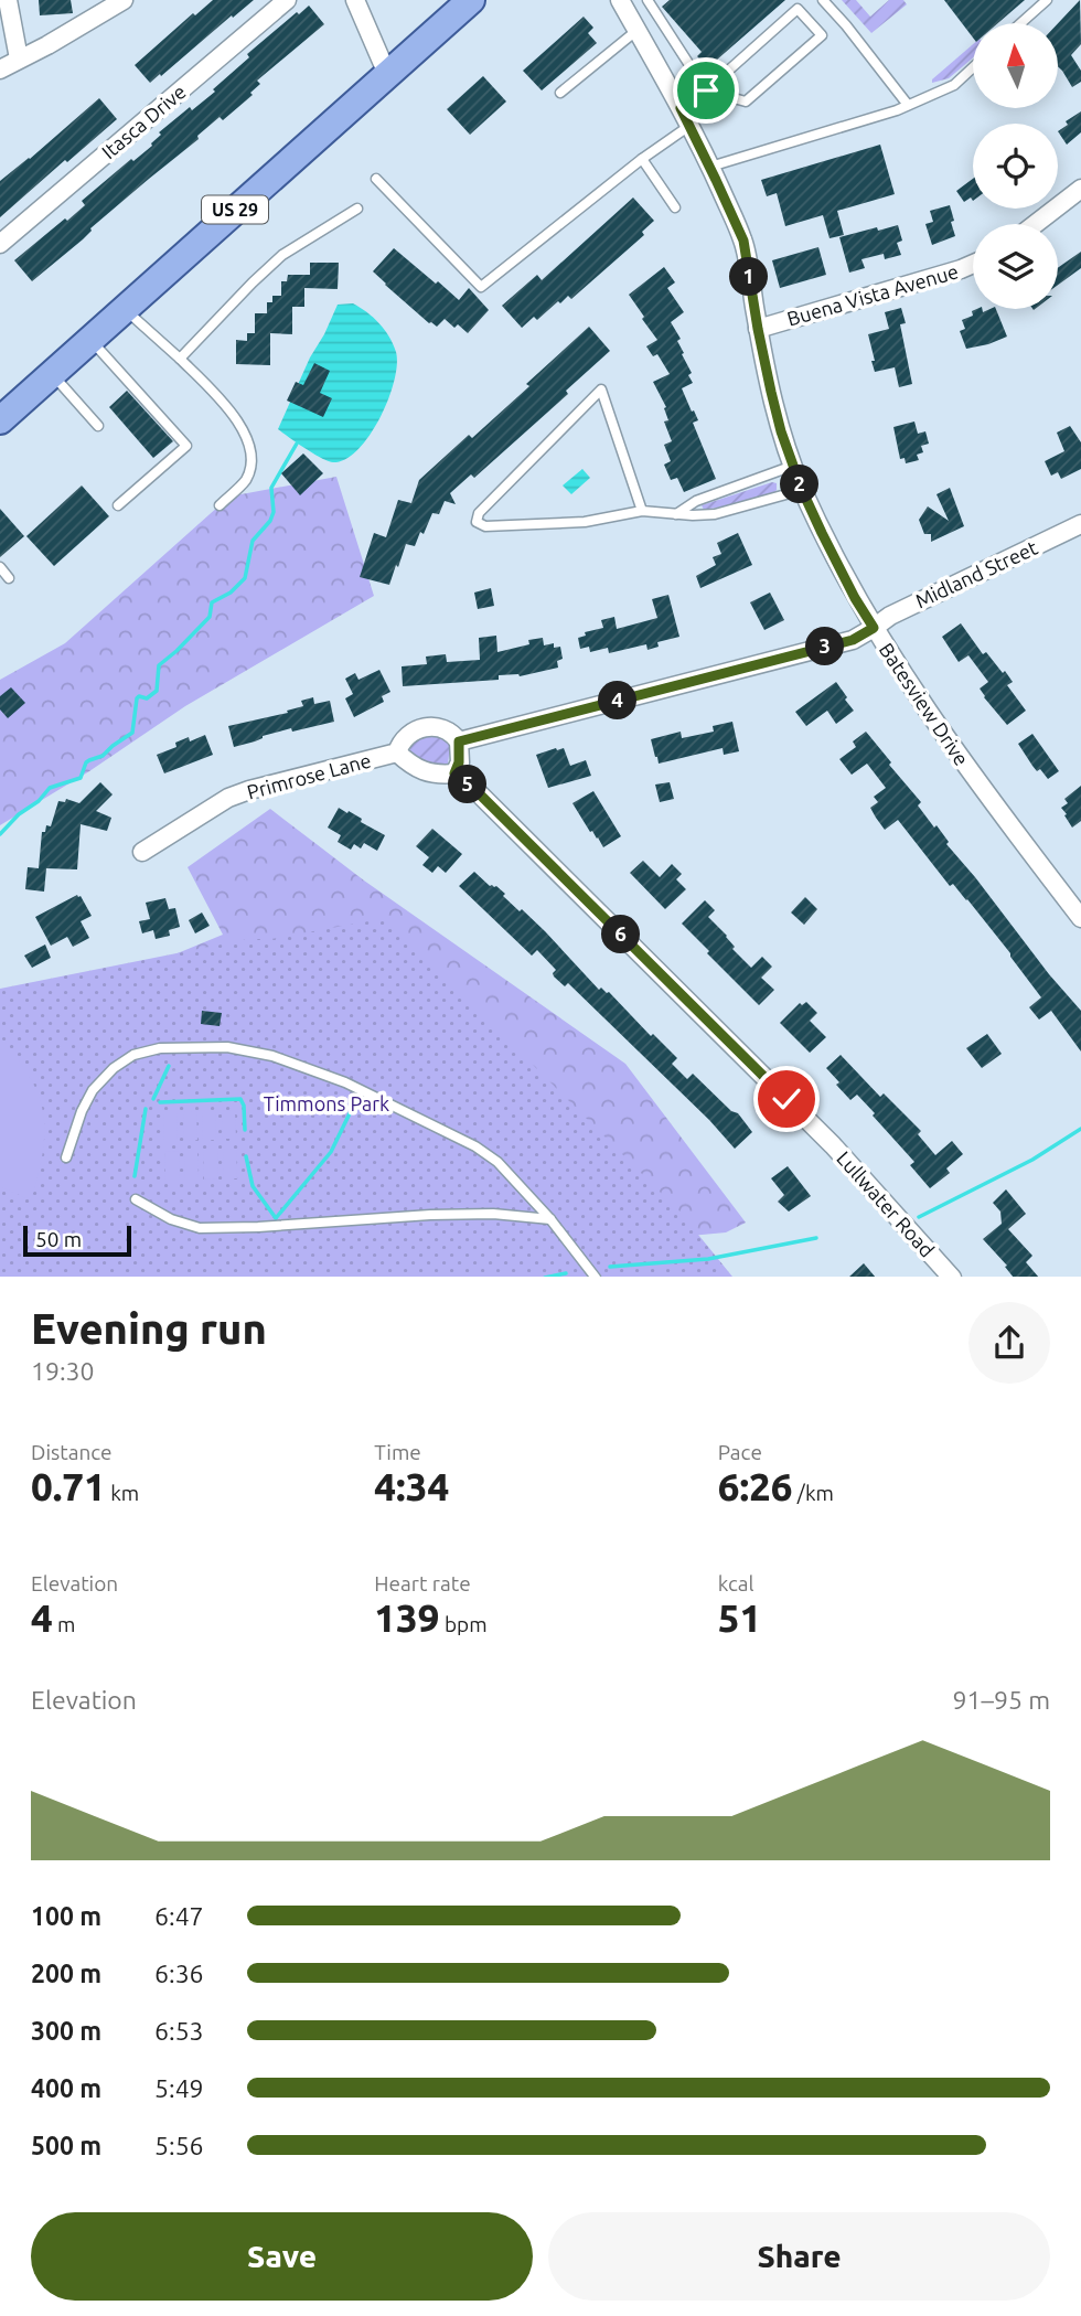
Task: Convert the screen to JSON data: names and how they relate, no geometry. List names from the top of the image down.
{
  "streets": {
    "main road": ["US 29"],
    "street": [
      "Itasca Drive",
      "Buena Vista Avenue",
      "Midland Street",
      "Batesview Drive",
      "Primrose Lane",
      "Lullwater Road"
    ]
  },
  "crossings": [
    ["Buena Vista Avenue", "Batesview Drive"],
    ["Midland Street", "Batesview Drive"],
    ["Primrose Lane", "Lullwater Road"]
  ],
  "parks": ["Timmons Park"],
  "scale_bar": "50 m",
  "north": "top",
  "page": {
    "pins": [
      "1",
      "2",
      "3",
      "4",
      "5",
      "6"
    ],
    "scale": "50 m",
    "heading": ["Evening run", "19:30"],
    "stats": [
      ["Distance", "0.71 km"],
      ["Time", "4:34"],
      ["Pace", "6:26 /km"],
      ["Elevation", "4 m"],
      ["Heart rate", "139 bpm"],
      ["kcal", "51"]
    ],
    "chart": ["Elevation", "91–95 m"],
    "list": [
      {
        "name": "100 m",
        "note": "6:47"
      },
      {
        "name": "200 m",
        "note": "6:36"
      },
      {
        "name": "300 m",
        "note": "6:53"
      },
      {
        "name": "400 m",
        "note": "5:49"
      },
      {
        "name": "500 m",
        "note": "5:56"
      }
    ],
    "buttons": ["Save", "Share"]
  }
}
